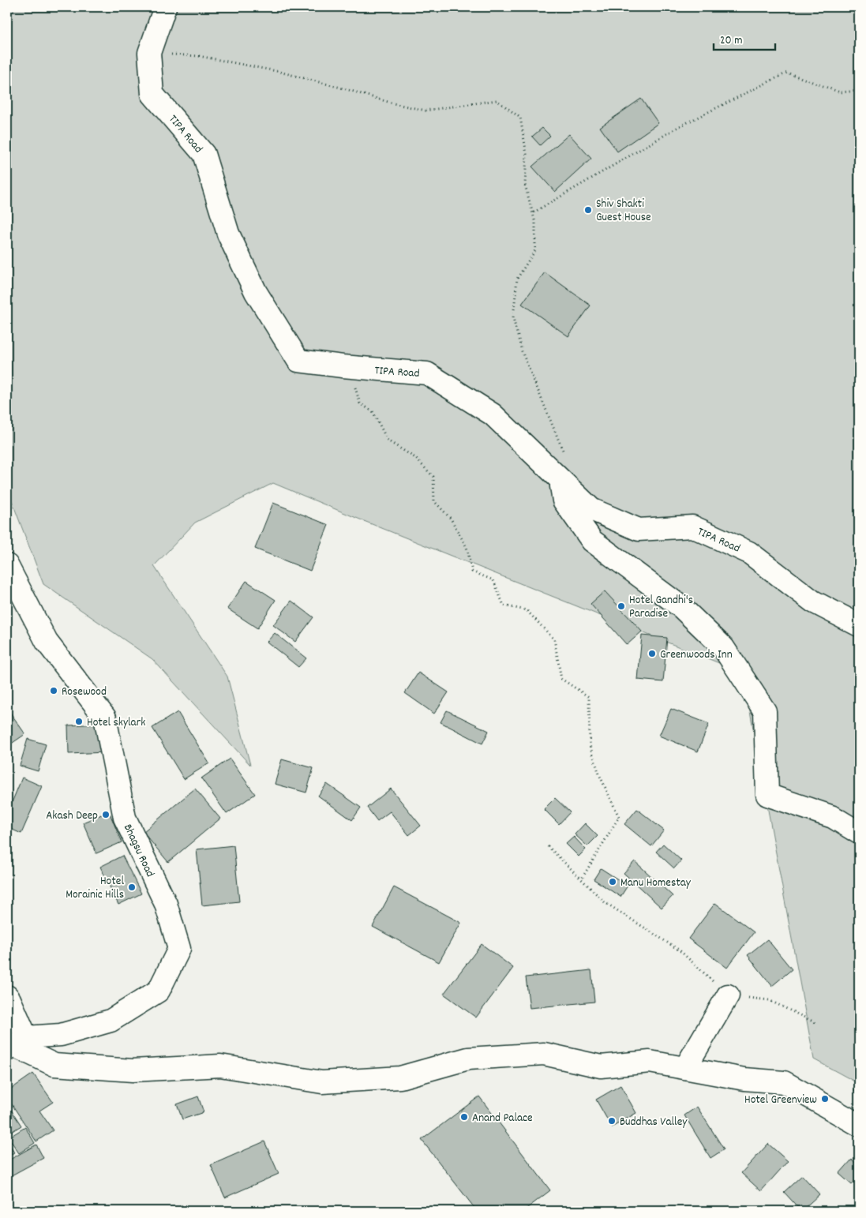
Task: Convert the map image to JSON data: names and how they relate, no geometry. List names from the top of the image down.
{
  "streets": {
    "street": ["TIPA Road", "Bhagsu Road"]
  },
  "places": [
    "Shiv Shakti Guest House",
    "Hotel Gandhi's Paradise",
    "Greenwoods Inn",
    "Rosewood",
    "Hotel skylark",
    "Akash Deep",
    "Manu Homestay",
    "Hotel Morainic Hills",
    "Hotel Greenview",
    "Anand Palace",
    "Buddhas Valley"
  ],
  "scale_bar": "20 m"
}
